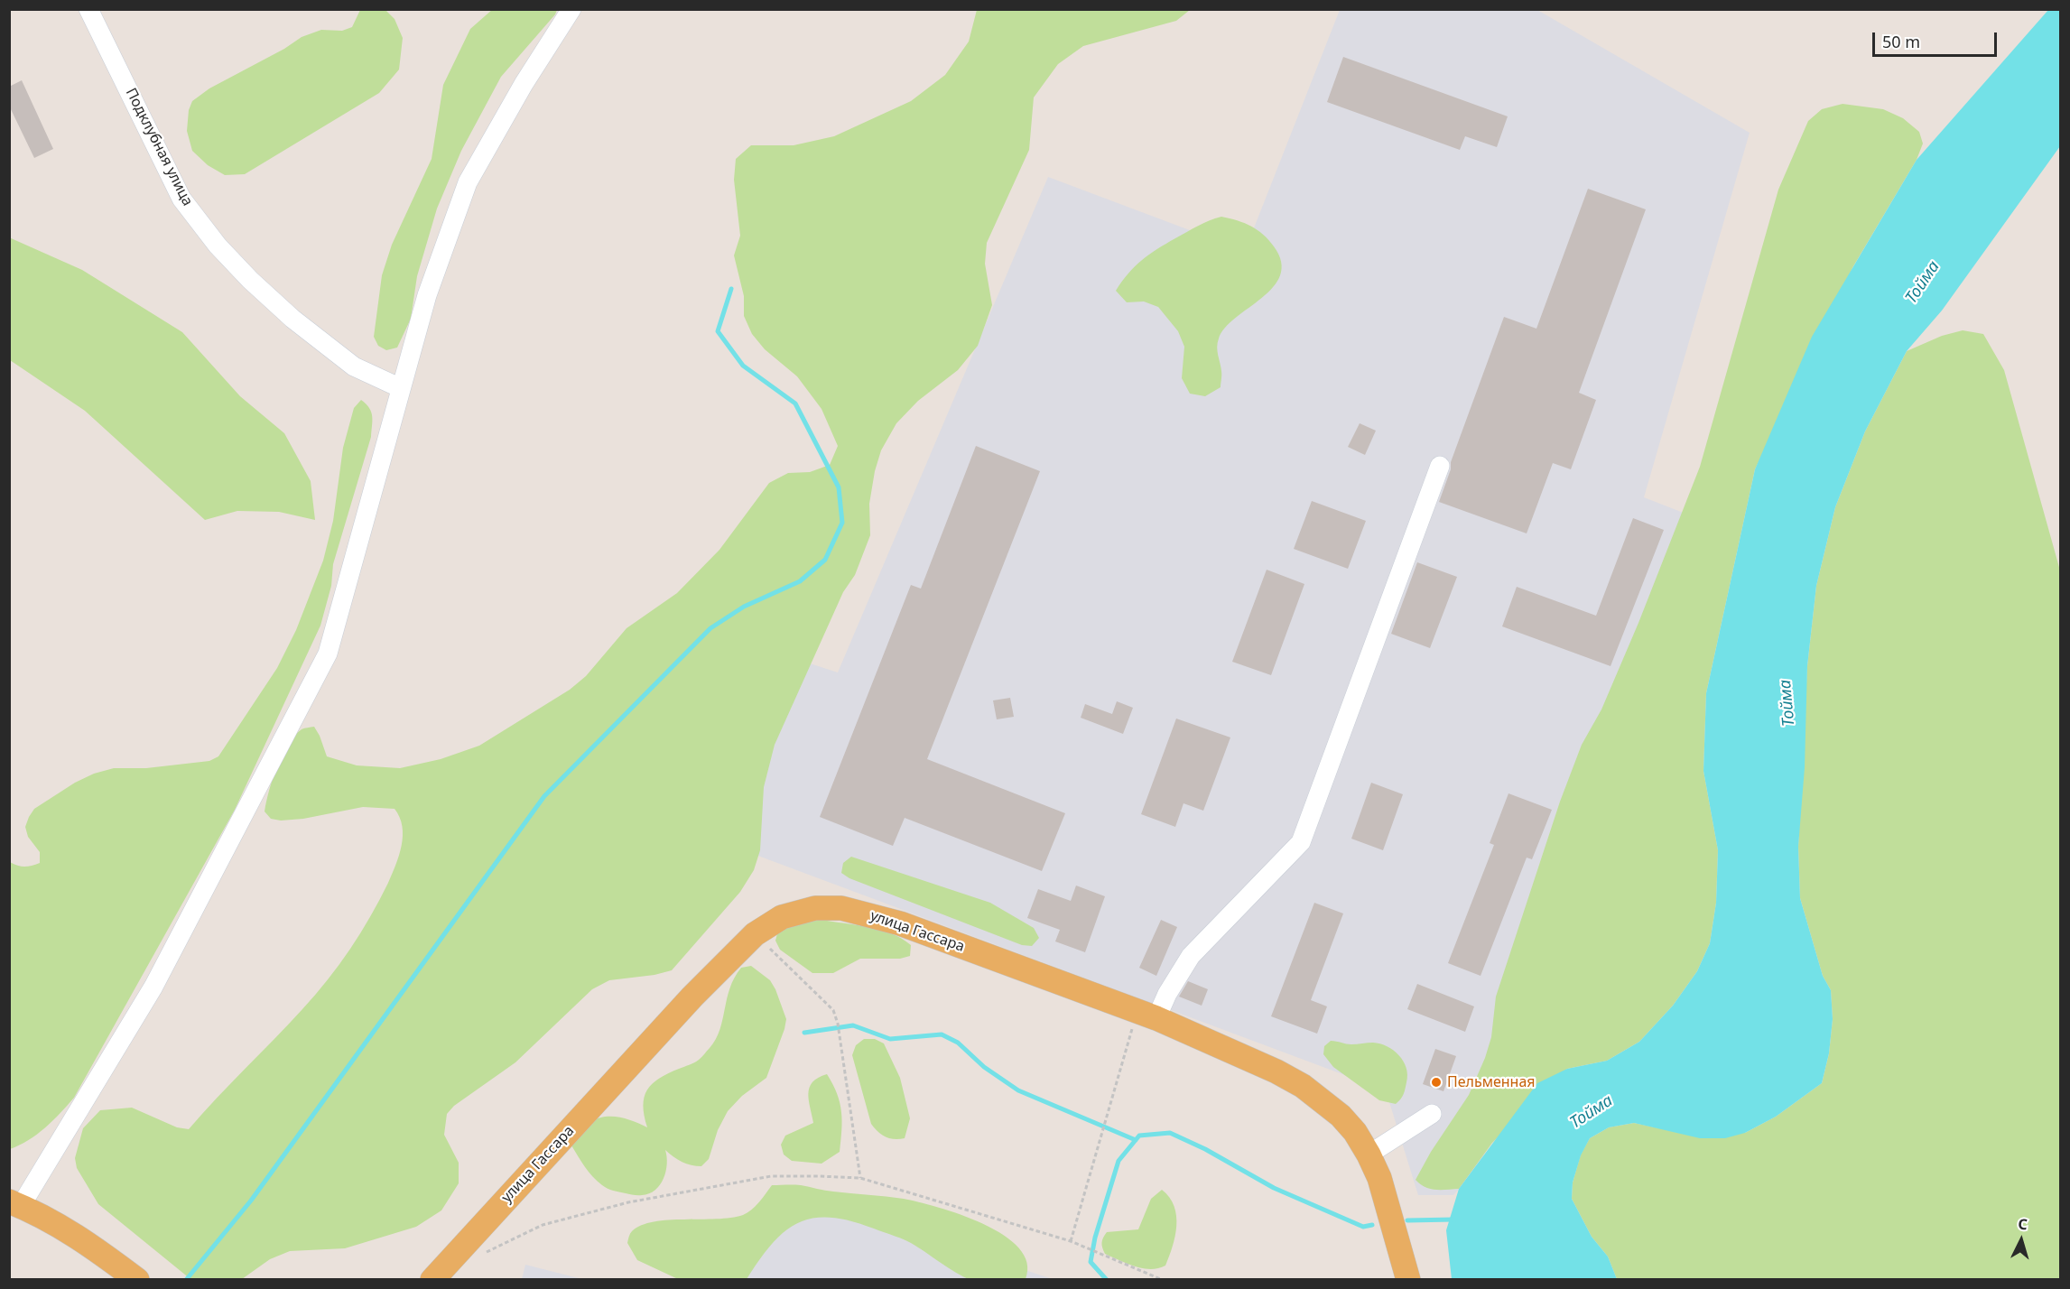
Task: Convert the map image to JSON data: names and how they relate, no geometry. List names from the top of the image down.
{
  "streets": {
    "main road": ["улица Гассара"],
    "street": ["Подклубная улица"]
  },
  "water": ["Тойма"],
  "places": ["Пельменная"],
  "scale_bar": "50 m",
  "north": "top"
}
